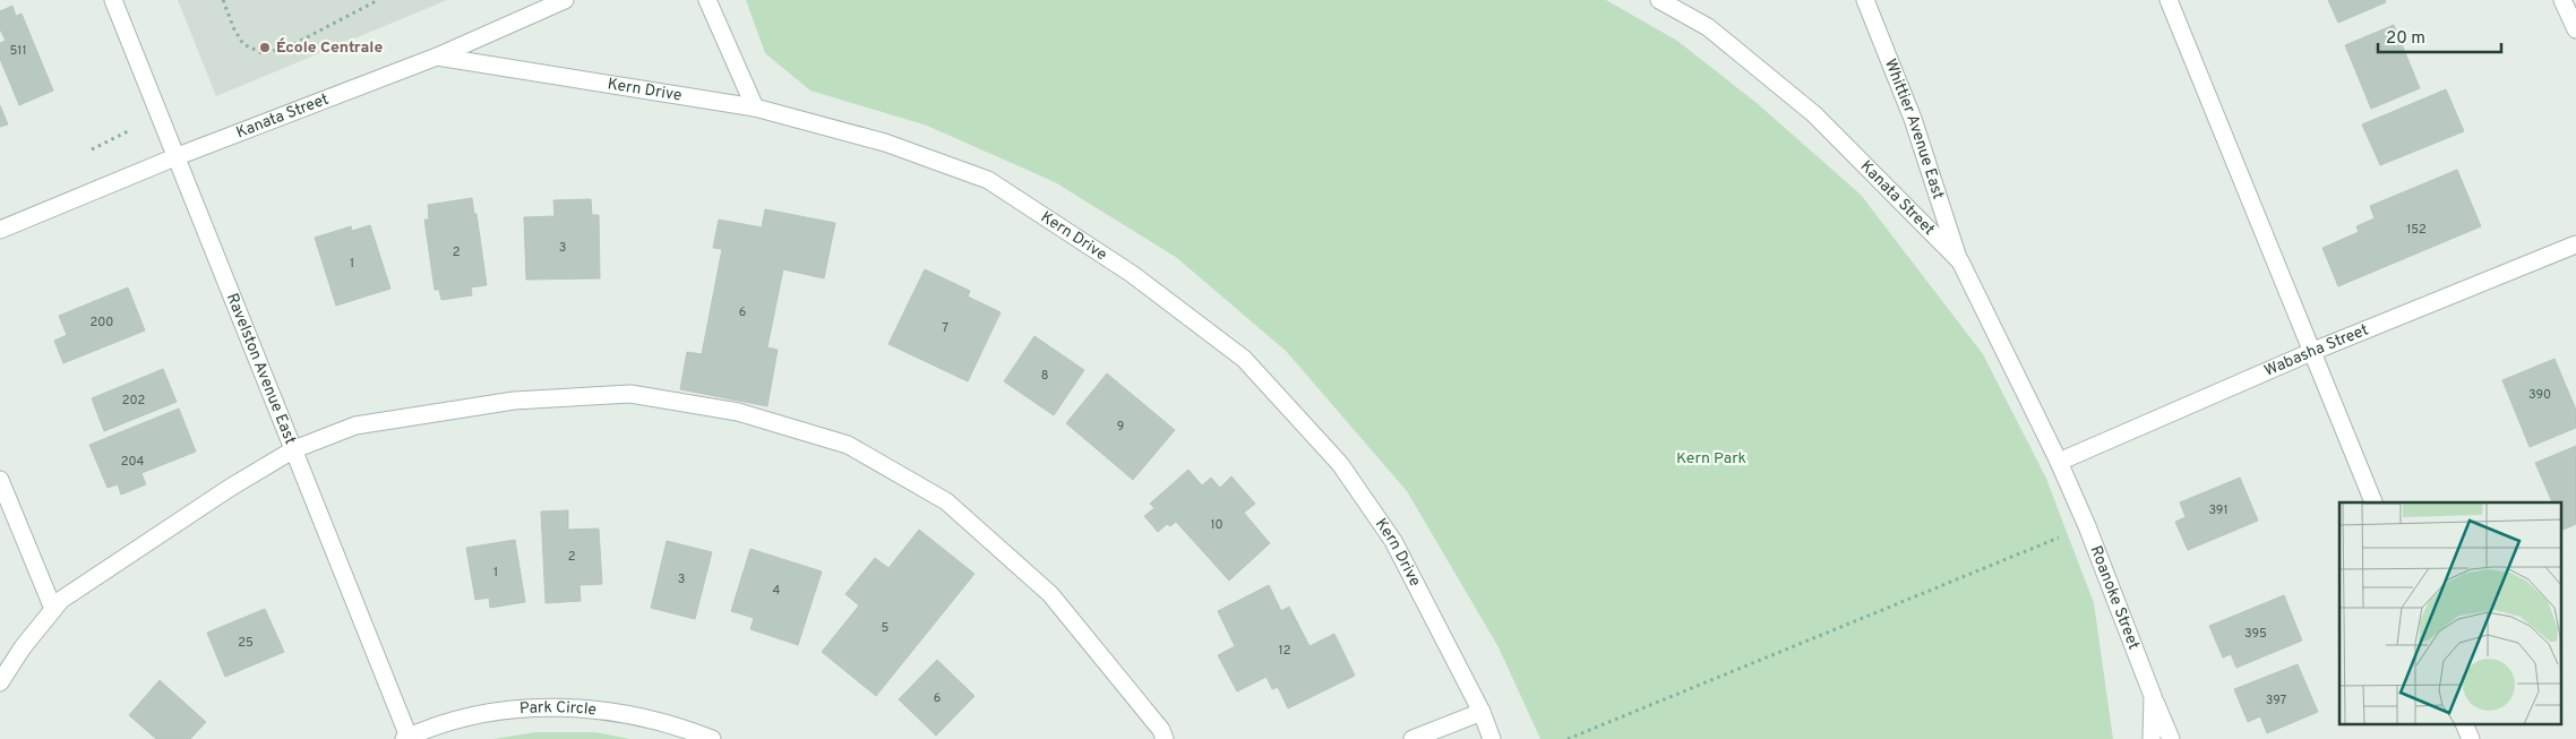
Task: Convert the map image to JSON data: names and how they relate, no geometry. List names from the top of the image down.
{
  "streets": {
    "street": [
      "Kern Drive",
      "Kanata Street",
      "Whittier Avenue East",
      "Wabasha Street",
      "Ravelston Avenue East",
      "Roanoke Street",
      "Park Circle"
    ]
  },
  "crossings": [
    ["Kern Drive", "Kanata Street"],
    ["Kanata Street", "Whittier Avenue East"],
    ["Kanata Street", "Wabasha Street"],
    ["Kanata Street", "Ravelston Avenue East"],
    ["Kanata Street", "Roanoke Street"],
    ["Wabasha Street", "Roanoke Street"],
    ["Ravelston Avenue East", "Park Circle"]
  ],
  "parks": ["Kern Park"],
  "places": ["École Centrale"],
  "house_numbers": [
    "511",
    "152",
    "3",
    "2",
    "1",
    "6",
    "200",
    "7",
    "8",
    "390",
    "202",
    "9",
    "204",
    "391",
    "10",
    "2",
    "1",
    "3",
    "4",
    "5",
    "395",
    "25",
    "12",
    "6",
    "397"
  ],
  "scale_bar": "20 m"
}
